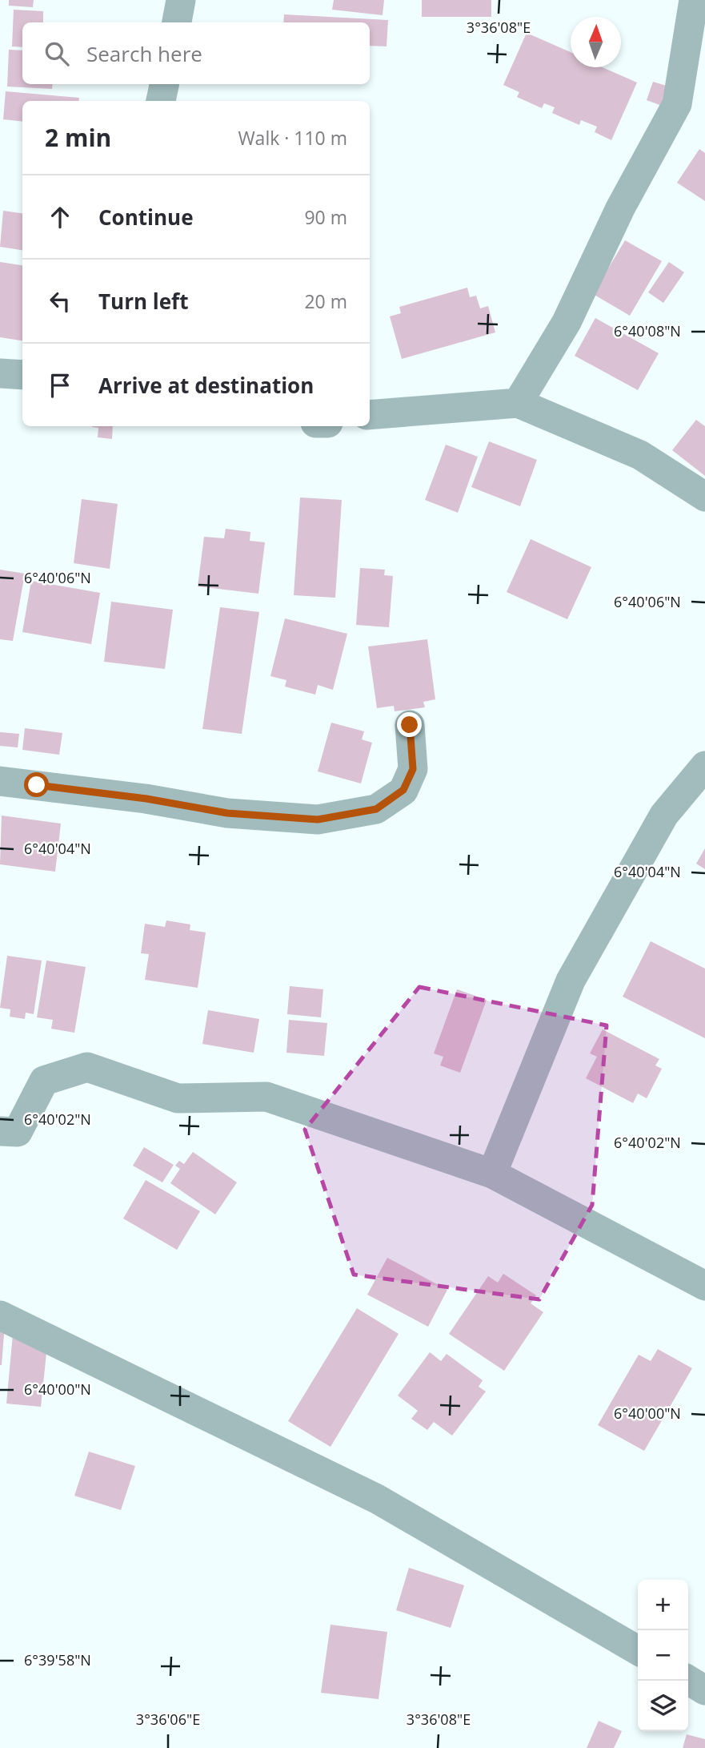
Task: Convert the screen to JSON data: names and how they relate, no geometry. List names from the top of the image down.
{
  "north": "top",
  "page": {
    "search": "Search here",
    "heading": ["2 min", "Walk · 110 m"],
    "list": [
      ["Continue", "90 m"],
      ["Turn left", "20 m"],
      "Arrive at destination"
    ],
    "map_buttons": ["+", "−"]
  },
  "coordinates": [
    "3°36'08\"E",
    "6°40'08\"N",
    "6°40'06\"N",
    "6°40'04\"N",
    "6°40'02\"N",
    "6°40'00\"N",
    "6°39'58\"N",
    "3°36'06\"E"
  ]
}
